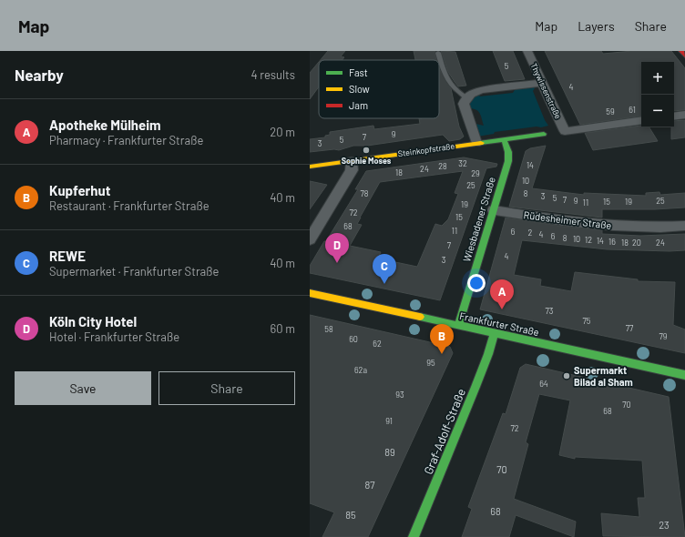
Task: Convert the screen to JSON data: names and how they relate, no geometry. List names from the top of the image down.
{
  "streets": {
    "street": [
      "Thywissenstraße",
      "Steinkopfstraße",
      "Wiesbadener Straße",
      "Rüdesheimer Straße",
      "Frankfurter Straße",
      "Graf-Adolf-Straße"
    ]
  },
  "crossings": [
    ["Steinkopfstraße", "Wiesbadener Straße"],
    ["Wiesbadener Straße", "Rüdesheimer Straße"],
    ["Wiesbadener Straße", "Frankfurter Straße"],
    ["Frankfurter Straße", "Graf-Adolf-Straße"]
  ],
  "places": ["Sophie Moses", "Supermarkt Bilad al Sham"],
  "house_numbers": [
    "5",
    "4",
    "61",
    "59",
    "9",
    "7",
    "5",
    "3",
    "32",
    "14",
    "28",
    "24",
    "18",
    "29",
    "10",
    "25",
    "78",
    "8",
    "3",
    "5",
    "7",
    "9",
    "25",
    "15",
    "19",
    "11",
    "19",
    "72",
    "15",
    "68",
    "11",
    "6",
    "2",
    "4",
    "6",
    "8",
    "10",
    "12",
    "14",
    "16",
    "18",
    "20",
    "24",
    "7",
    "4",
    "3",
    "73",
    "75",
    "77",
    "58",
    "79",
    "60",
    "62",
    "95",
    "62a",
    "64",
    "93",
    "70",
    "68",
    "91",
    "72",
    "89",
    "70",
    "87",
    "68",
    "85",
    "23"
  ],
  "legend": ["Fast", "Slow", "Jam"],
  "page": {
    "header": "Map",
    "nav": ["Map", "Layers", "Share"],
    "heading": ["Nearby", "4 results"],
    "map_buttons": ["+", "−"],
    "list": [
      {
        "mark": "A",
        "name": "Apotheke Mülheim",
        "note": "Pharmacy · Frankfurter Straße",
        "value": "20 m"
      },
      {
        "mark": "B",
        "name": "Kupferhut",
        "note": "Restaurant · Frankfurter Straße",
        "value": "40 m"
      },
      {
        "mark": "C",
        "name": "REWE",
        "note": "Supermarket · Frankfurter Straße",
        "value": "40 m"
      },
      {
        "mark": "D",
        "name": "Köln City Hotel",
        "note": "Hotel · Frankfurter Straße",
        "value": "60 m"
      }
    ],
    "pins": [
      "D",
      "C",
      "A",
      "B"
    ],
    "buttons": ["Save", "Share"]
  }
}
